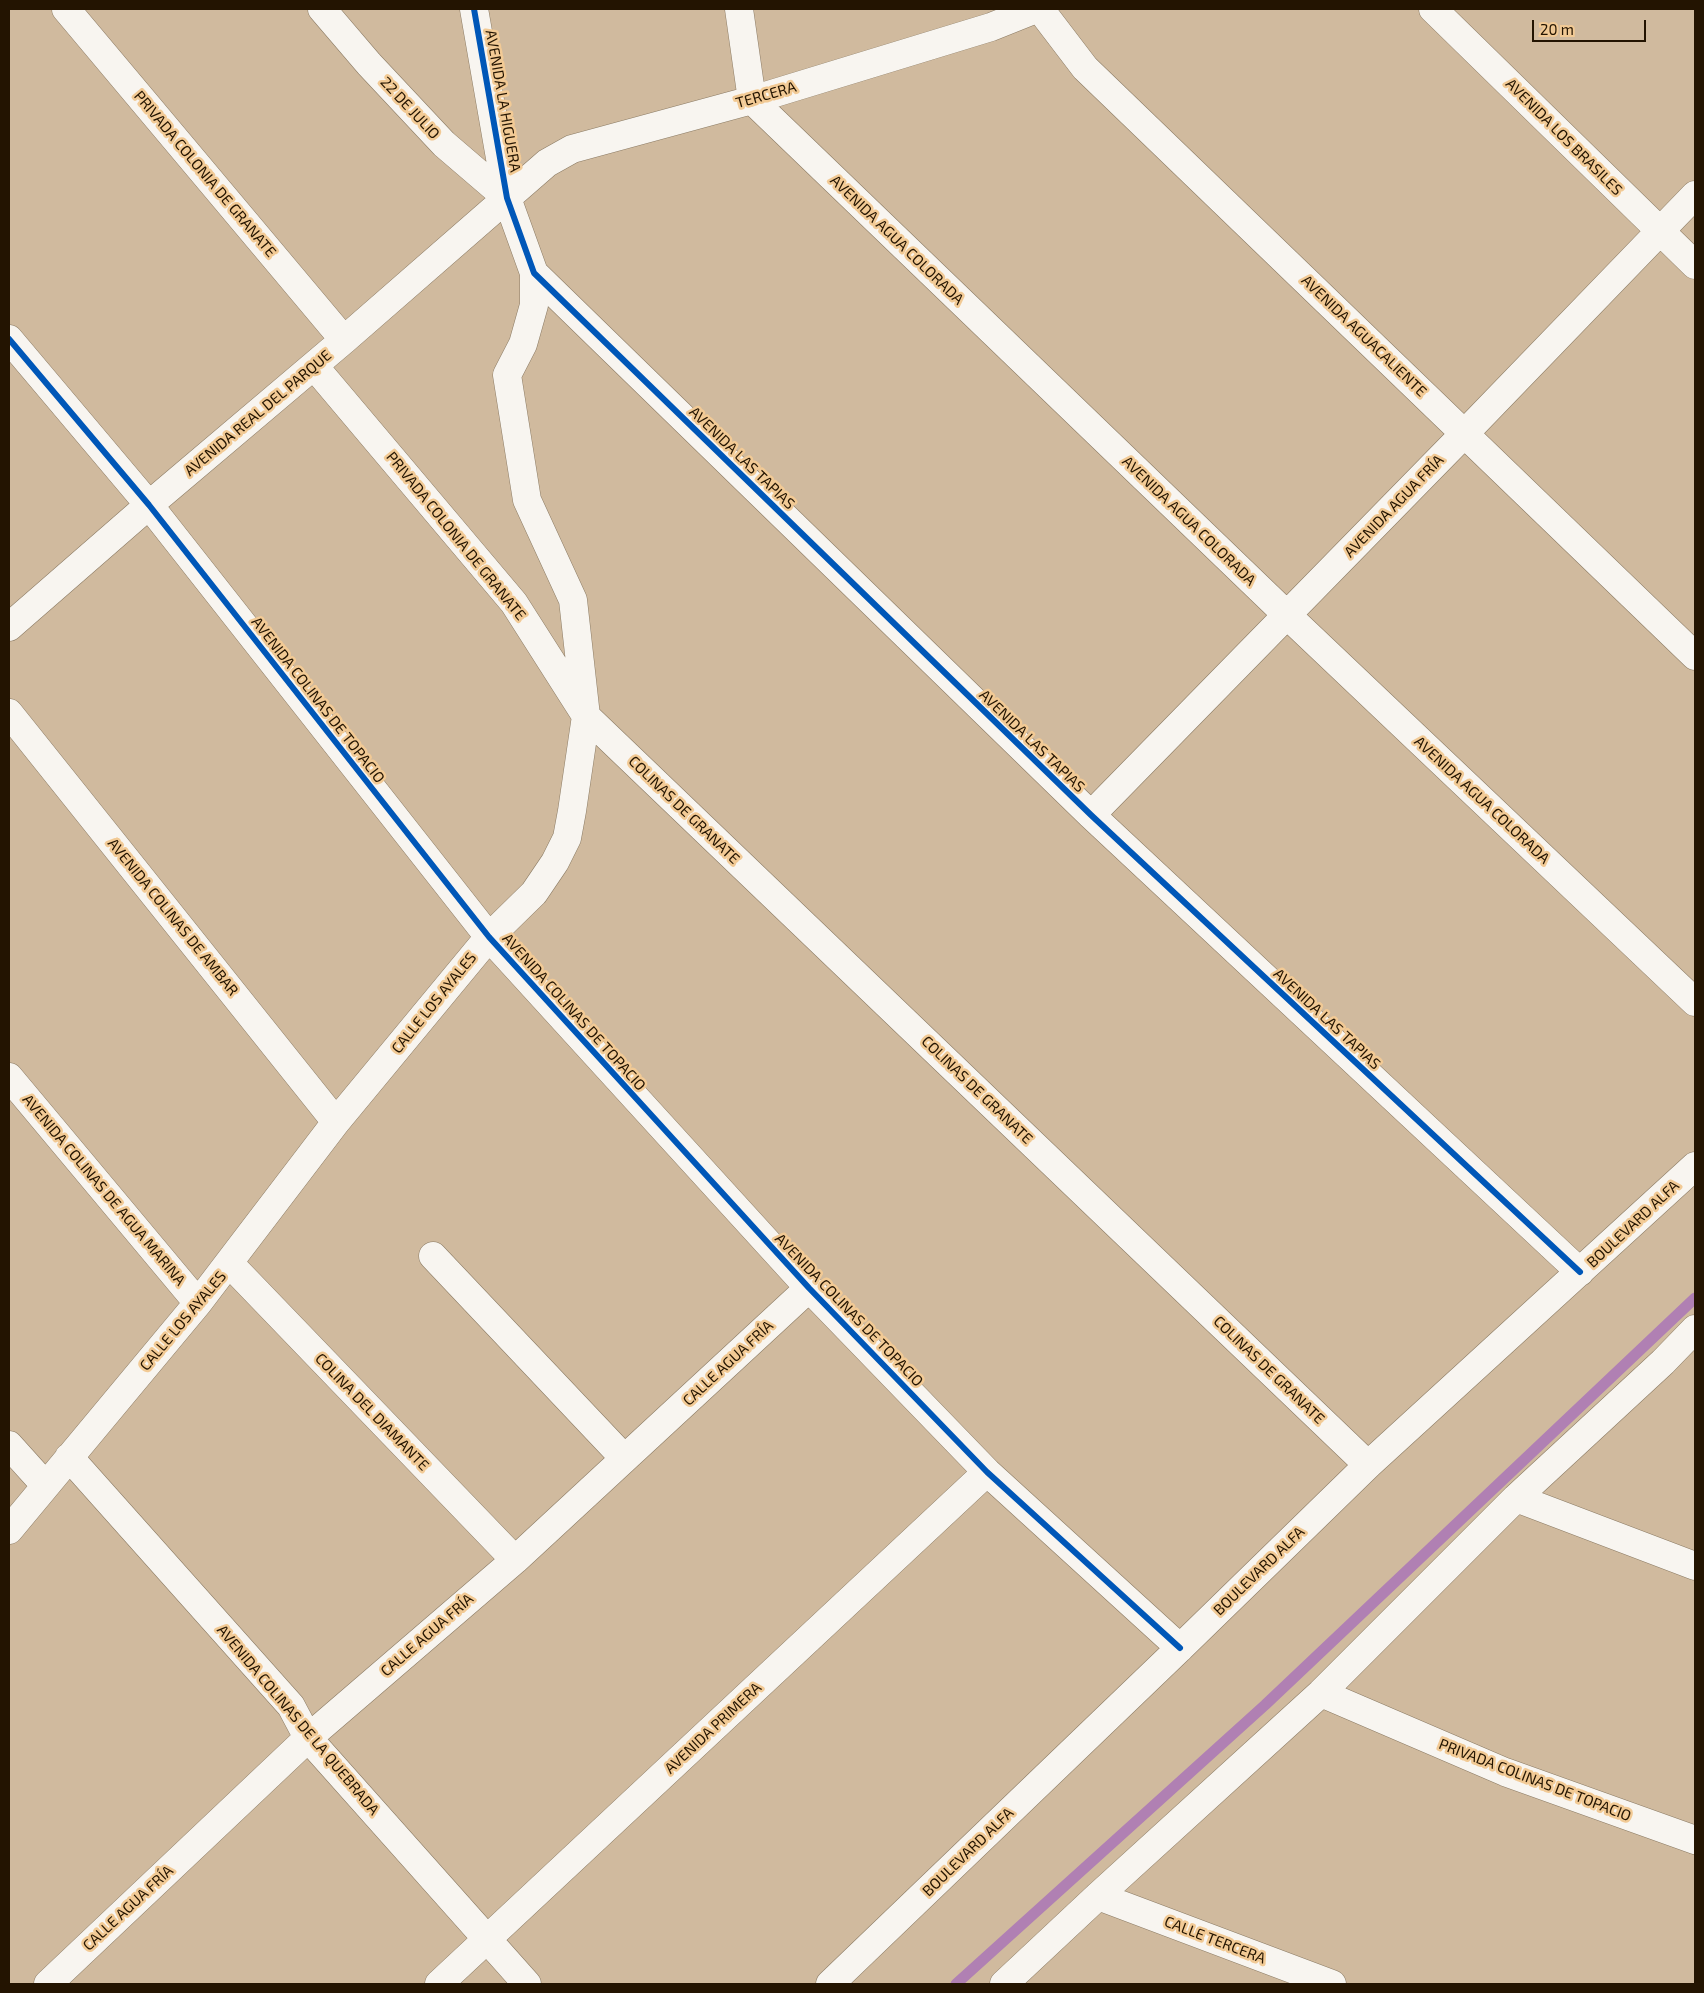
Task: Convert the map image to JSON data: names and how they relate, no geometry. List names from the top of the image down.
{
  "streets": {
    "street": [
      "TERCERA",
      "AVENIDA LA HIGUERA",
      "22 DE JULIO",
      "AVENIDA LOS BRASILES",
      "PRIVADA COLONIA DE GRANATE",
      "AVENIDA AGUA COLORADA",
      "AVENIDA AGUACALIENTE",
      "AVENIDA REAL DEL PARQUE",
      "AVENIDA LAS TAPIAS",
      "AVENIDA AGUA FRÍA",
      "AVENIDA COLINAS DE TOPACIO",
      "COLINAS DE GRANATE",
      "AVENIDA COLINAS DE AMBAR",
      "CALLE LOS AYALES",
      "AVENIDA COLINAS DE AGUA MARINA",
      "BOULEVARD ALFA",
      "CALLE AGUA FRÍA",
      "COLINA DEL DIAMANTE",
      "AVENIDA COLINAS DE LA QUEBRADA",
      "AVENIDA PRIMERA",
      "PRIVADA COLINAS DE TOPACIO",
      "CALLE TERCERA"
    ]
  },
  "crossings": [
    ["TERCERA", "AVENIDA LA HIGUERA"],
    ["TERCERA", "22 DE JULIO"],
    ["TERCERA", "AVENIDA AGUA COLORADA"],
    ["TERCERA", "AVENIDA REAL DEL PARQUE"],
    ["TERCERA", "AVENIDA LAS TAPIAS"],
    ["AVENIDA LA HIGUERA", "22 DE JULIO"],
    ["AVENIDA LA HIGUERA", "AVENIDA REAL DEL PARQUE"],
    ["AVENIDA LA HIGUERA", "AVENIDA LAS TAPIAS"],
    ["22 DE JULIO", "AVENIDA REAL DEL PARQUE"],
    ["22 DE JULIO", "AVENIDA LAS TAPIAS"],
    ["AVENIDA LOS BRASILES", "AVENIDA AGUA FRÍA"],
    ["PRIVADA COLONIA DE GRANATE", "AVENIDA REAL DEL PARQUE"],
    ["PRIVADA COLONIA DE GRANATE", "COLINAS DE GRANATE"],
    ["PRIVADA COLONIA DE GRANATE", "CALLE LOS AYALES"],
    ["AVENIDA AGUA COLORADA", "AVENIDA AGUA FRÍA"],
    ["AVENIDA AGUACALIENTE", "AVENIDA AGUA FRÍA"],
    ["AVENIDA REAL DEL PARQUE", "AVENIDA LAS TAPIAS"],
    ["AVENIDA REAL DEL PARQUE", "AVENIDA COLINAS DE TOPACIO"],
    ["AVENIDA LAS TAPIAS", "AVENIDA AGUA FRÍA"],
    ["AVENIDA LAS TAPIAS", "CALLE LOS AYALES"],
    ["AVENIDA LAS TAPIAS", "BOULEVARD ALFA"],
    ["AVENIDA COLINAS DE TOPACIO", "CALLE LOS AYALES"],
    ["AVENIDA COLINAS DE TOPACIO", "BOULEVARD ALFA"],
    ["AVENIDA COLINAS DE TOPACIO", "CALLE AGUA FRÍA"],
    ["AVENIDA COLINAS DE TOPACIO", "AVENIDA PRIMERA"],
    ["COLINAS DE GRANATE", "CALLE LOS AYALES"],
    ["COLINAS DE GRANATE", "BOULEVARD ALFA"],
    ["AVENIDA COLINAS DE AMBAR", "CALLE LOS AYALES"],
    ["CALLE LOS AYALES", "AVENIDA COLINAS DE AGUA MARINA"],
    ["CALLE LOS AYALES", "COLINA DEL DIAMANTE"],
    ["CALLE LOS AYALES", "AVENIDA COLINAS DE LA QUEBRADA"],
    ["CALLE AGUA FRÍA", "COLINA DEL DIAMANTE"],
    ["CALLE AGUA FRÍA", "AVENIDA COLINAS DE LA QUEBRADA"],
    ["AVENIDA COLINAS DE LA QUEBRADA", "AVENIDA PRIMERA"]
  ],
  "scale_bar": "20 m"
}
